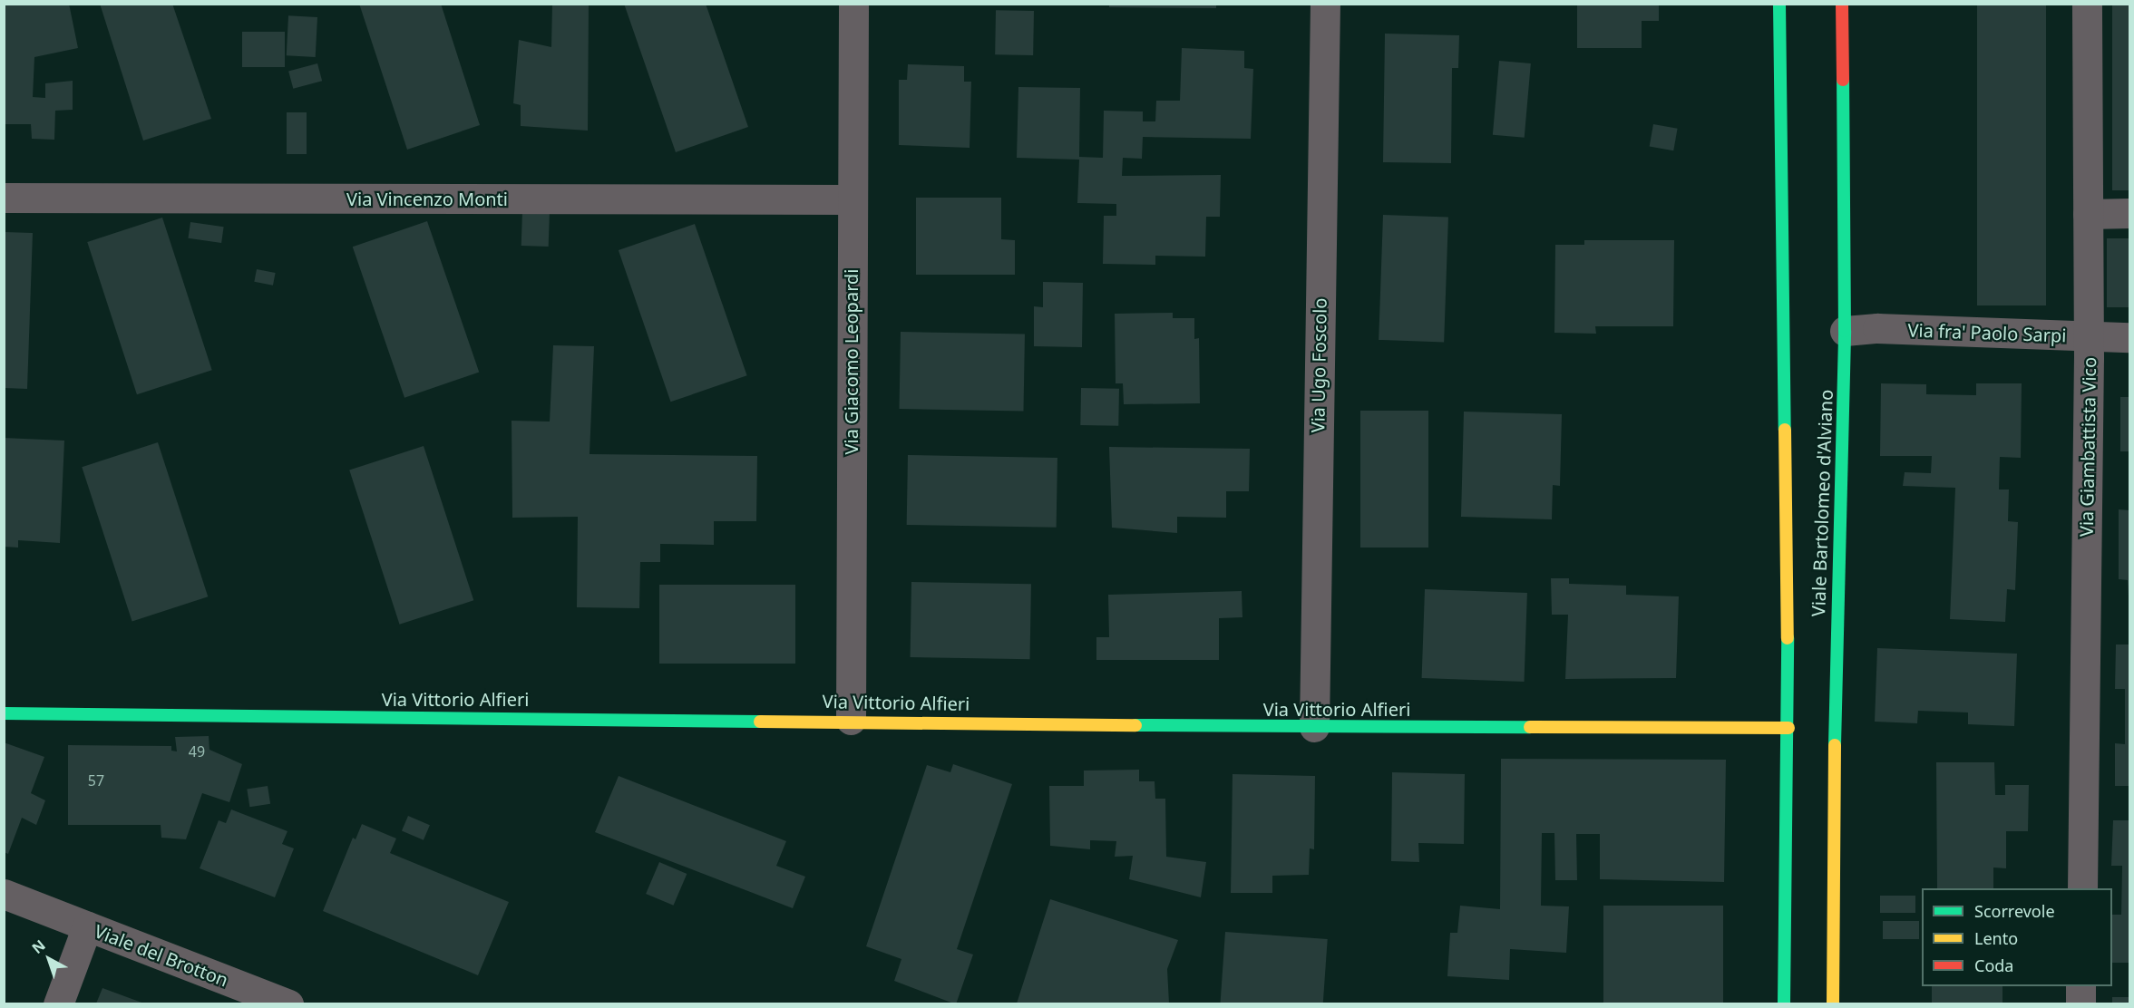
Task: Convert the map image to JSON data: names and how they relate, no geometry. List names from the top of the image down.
{
  "streets": {
    "main road": ["Viale Bartolomeo d'Alviano", "Via Vittorio Alfieri"],
    "street": [
      "Via Vincenzo Monti",
      "Via fra' Paolo Sarpi",
      "Via Giacomo Leopardi",
      "Via Ugo Foscolo",
      "Via Giambattista Vico",
      "Viale del Brotton"
    ]
  },
  "crossings": [
    ["Via Vincenzo Monti", "Via Giacomo Leopardi"],
    ["Via fra' Paolo Sarpi", "Via Giambattista Vico"],
    ["Via fra' Paolo Sarpi", "Viale Bartolomeo d'Alviano"],
    ["Via Giacomo Leopardi", "Via Vittorio Alfieri"],
    ["Via Ugo Foscolo", "Via Vittorio Alfieri"],
    ["Viale Bartolomeo d'Alviano", "Via Vittorio Alfieri"]
  ],
  "house_numbers": ["49", "57"],
  "legend": ["Scorrevole", "Lento", "Coda"],
  "north": "top left"
}
